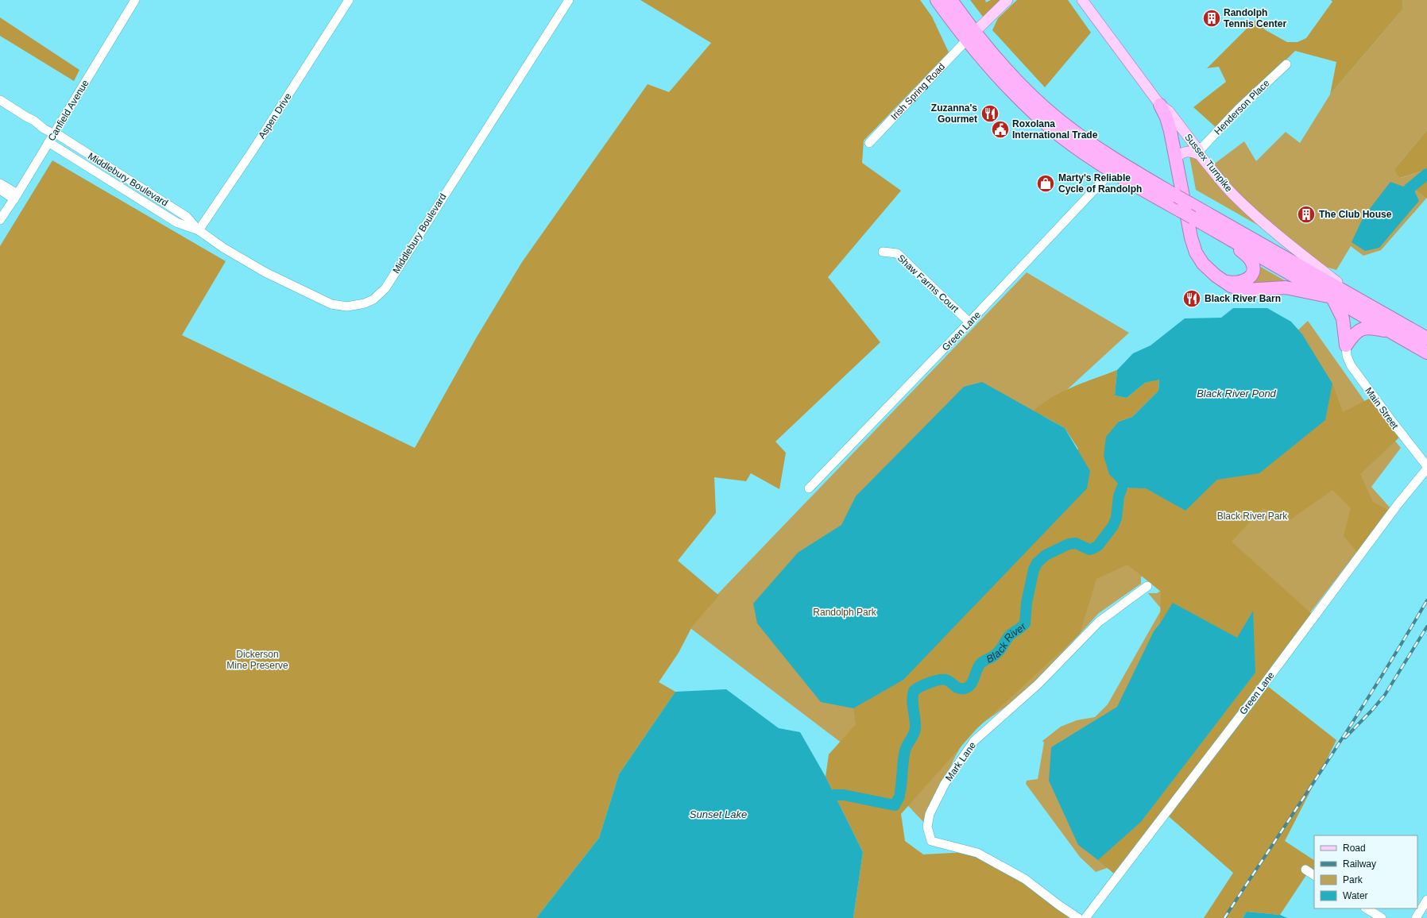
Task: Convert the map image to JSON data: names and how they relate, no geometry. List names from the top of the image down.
{
  "streets": {
    "main road": ["Irish Spring Road", "Sussex Turnpike"],
    "street": [
      "Henderson Place",
      "Canfield Avenue",
      "Aspen Drive",
      "Middlebury Boulevard",
      "Shaw Farms Court",
      "Green Lane",
      "Main Street",
      "Mark Lane"
    ]
  },
  "crossings": [
    ["Henderson Place", "Sussex Turnpike"],
    ["Canfield Avenue", "Middlebury Boulevard"],
    ["Aspen Drive", "Middlebury Boulevard"],
    ["Shaw Farms Court", "Green Lane"],
    ["Green Lane", "Main Street"]
  ],
  "water": ["Black River Pond", "Black River", "Sunset Lake"],
  "parks": ["Black River Park", "Randolph Park", "Dickerson Mine Preserve"],
  "places": {
    "building": ["Randolph Tennis Center", "The Club House"],
    "restaurant": ["Zuzanna's Gourmet", "Black River Barn"],
    "public building": ["Roxolana International Trade"],
    "shop": ["Marty's Reliable Cycle of Randolph"]
  },
  "legend": [
    "Road",
    "Railway",
    "Park",
    "Water"
  ]
}
